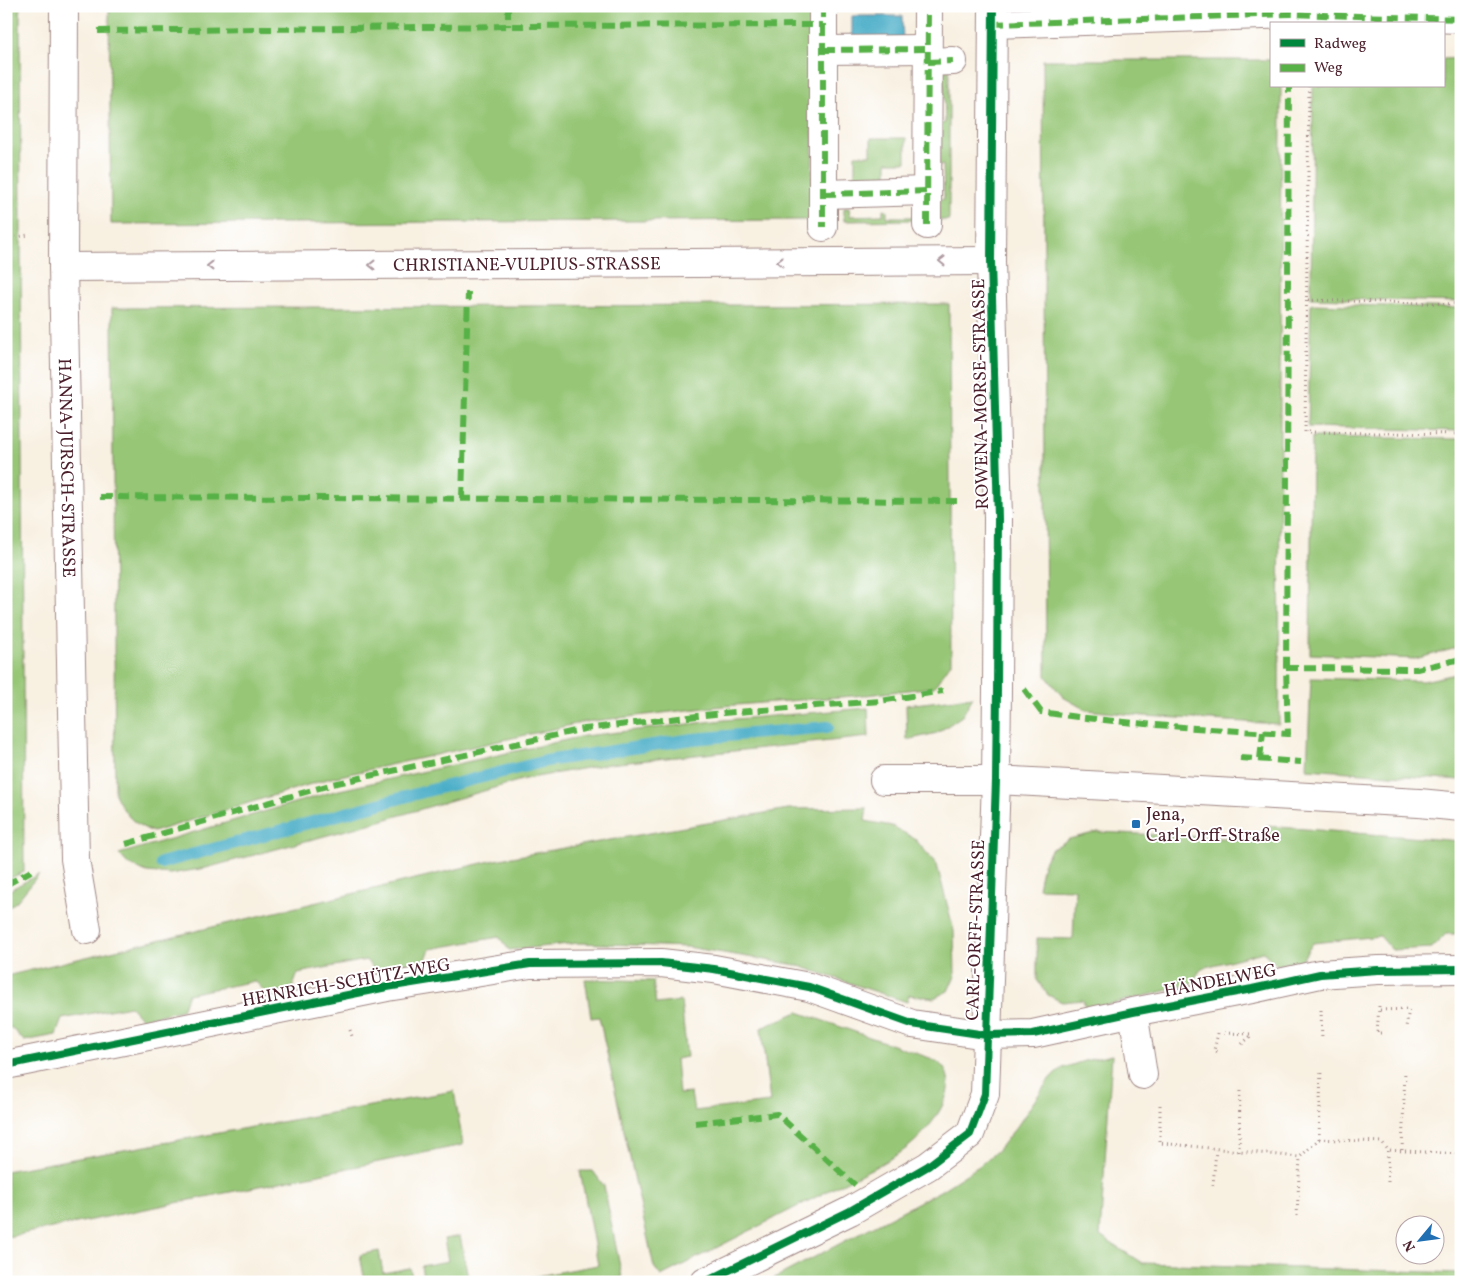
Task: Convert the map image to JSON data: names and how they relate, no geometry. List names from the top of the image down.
{
  "streets": {
    "street": [
      "CHRISTIANE-VULPIUS-STRASSE",
      "ROWENA-MORSE-STRASSE",
      "HANNA-JURSCH-STRASSE",
      "CARL-ORFF-STRASSE",
      "HÄNDELWEG",
      "HEINRICH-SCHÜTZ-WEG"
    ]
  },
  "crossings": [
    ["CHRISTIANE-VULPIUS-STRASSE", "ROWENA-MORSE-STRASSE"],
    ["CHRISTIANE-VULPIUS-STRASSE", "HANNA-JURSCH-STRASSE"],
    ["ROWENA-MORSE-STRASSE", "CARL-ORFF-STRASSE"],
    ["CARL-ORFF-STRASSE", "HÄNDELWEG"],
    ["CARL-ORFF-STRASSE", "HEINRICH-SCHÜTZ-WEG"],
    ["HÄNDELWEG", "HEINRICH-SCHÜTZ-WEG"]
  ],
  "one_way": ["CHRISTIANE-VULPIUS-STRASSE"],
  "places": {
    "transit": ["Jena, Carl-Orff-Straße"]
  },
  "legend": ["Radweg", "Weg"],
  "north": "bottom left"
}
